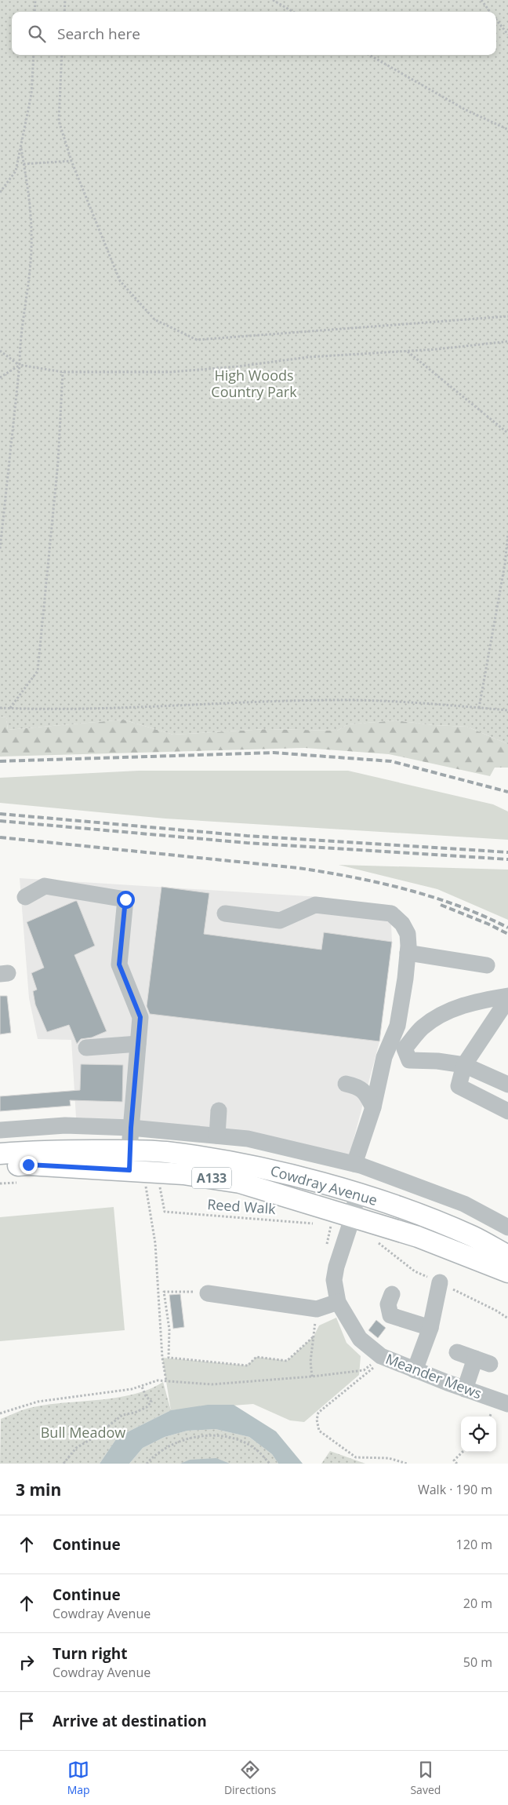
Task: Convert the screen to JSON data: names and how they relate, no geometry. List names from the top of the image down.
{
  "streets": {
    "main road": ["A133", "Cowdray Avenue"],
    "street": ["Meander Mews"],
    "path": ["Reed Walk"]
  },
  "crossings": [
    ["Cowdray Avenue", "Meander Mews"]
  ],
  "parks": ["High Woods Country Park", "Bull Meadow"],
  "page": {
    "search": "Search here",
    "heading": ["3 min", "Walk · 190 m"],
    "list": [
      ["Continue", "120 m"],
      ["Continue", "Cowdray Avenue", "20 m"],
      ["Turn right", "Cowdray Avenue", "50 m"],
      "Arrive at destination"
    ],
    "nav": ["Map", "Directions", "Saved"]
  }
}
